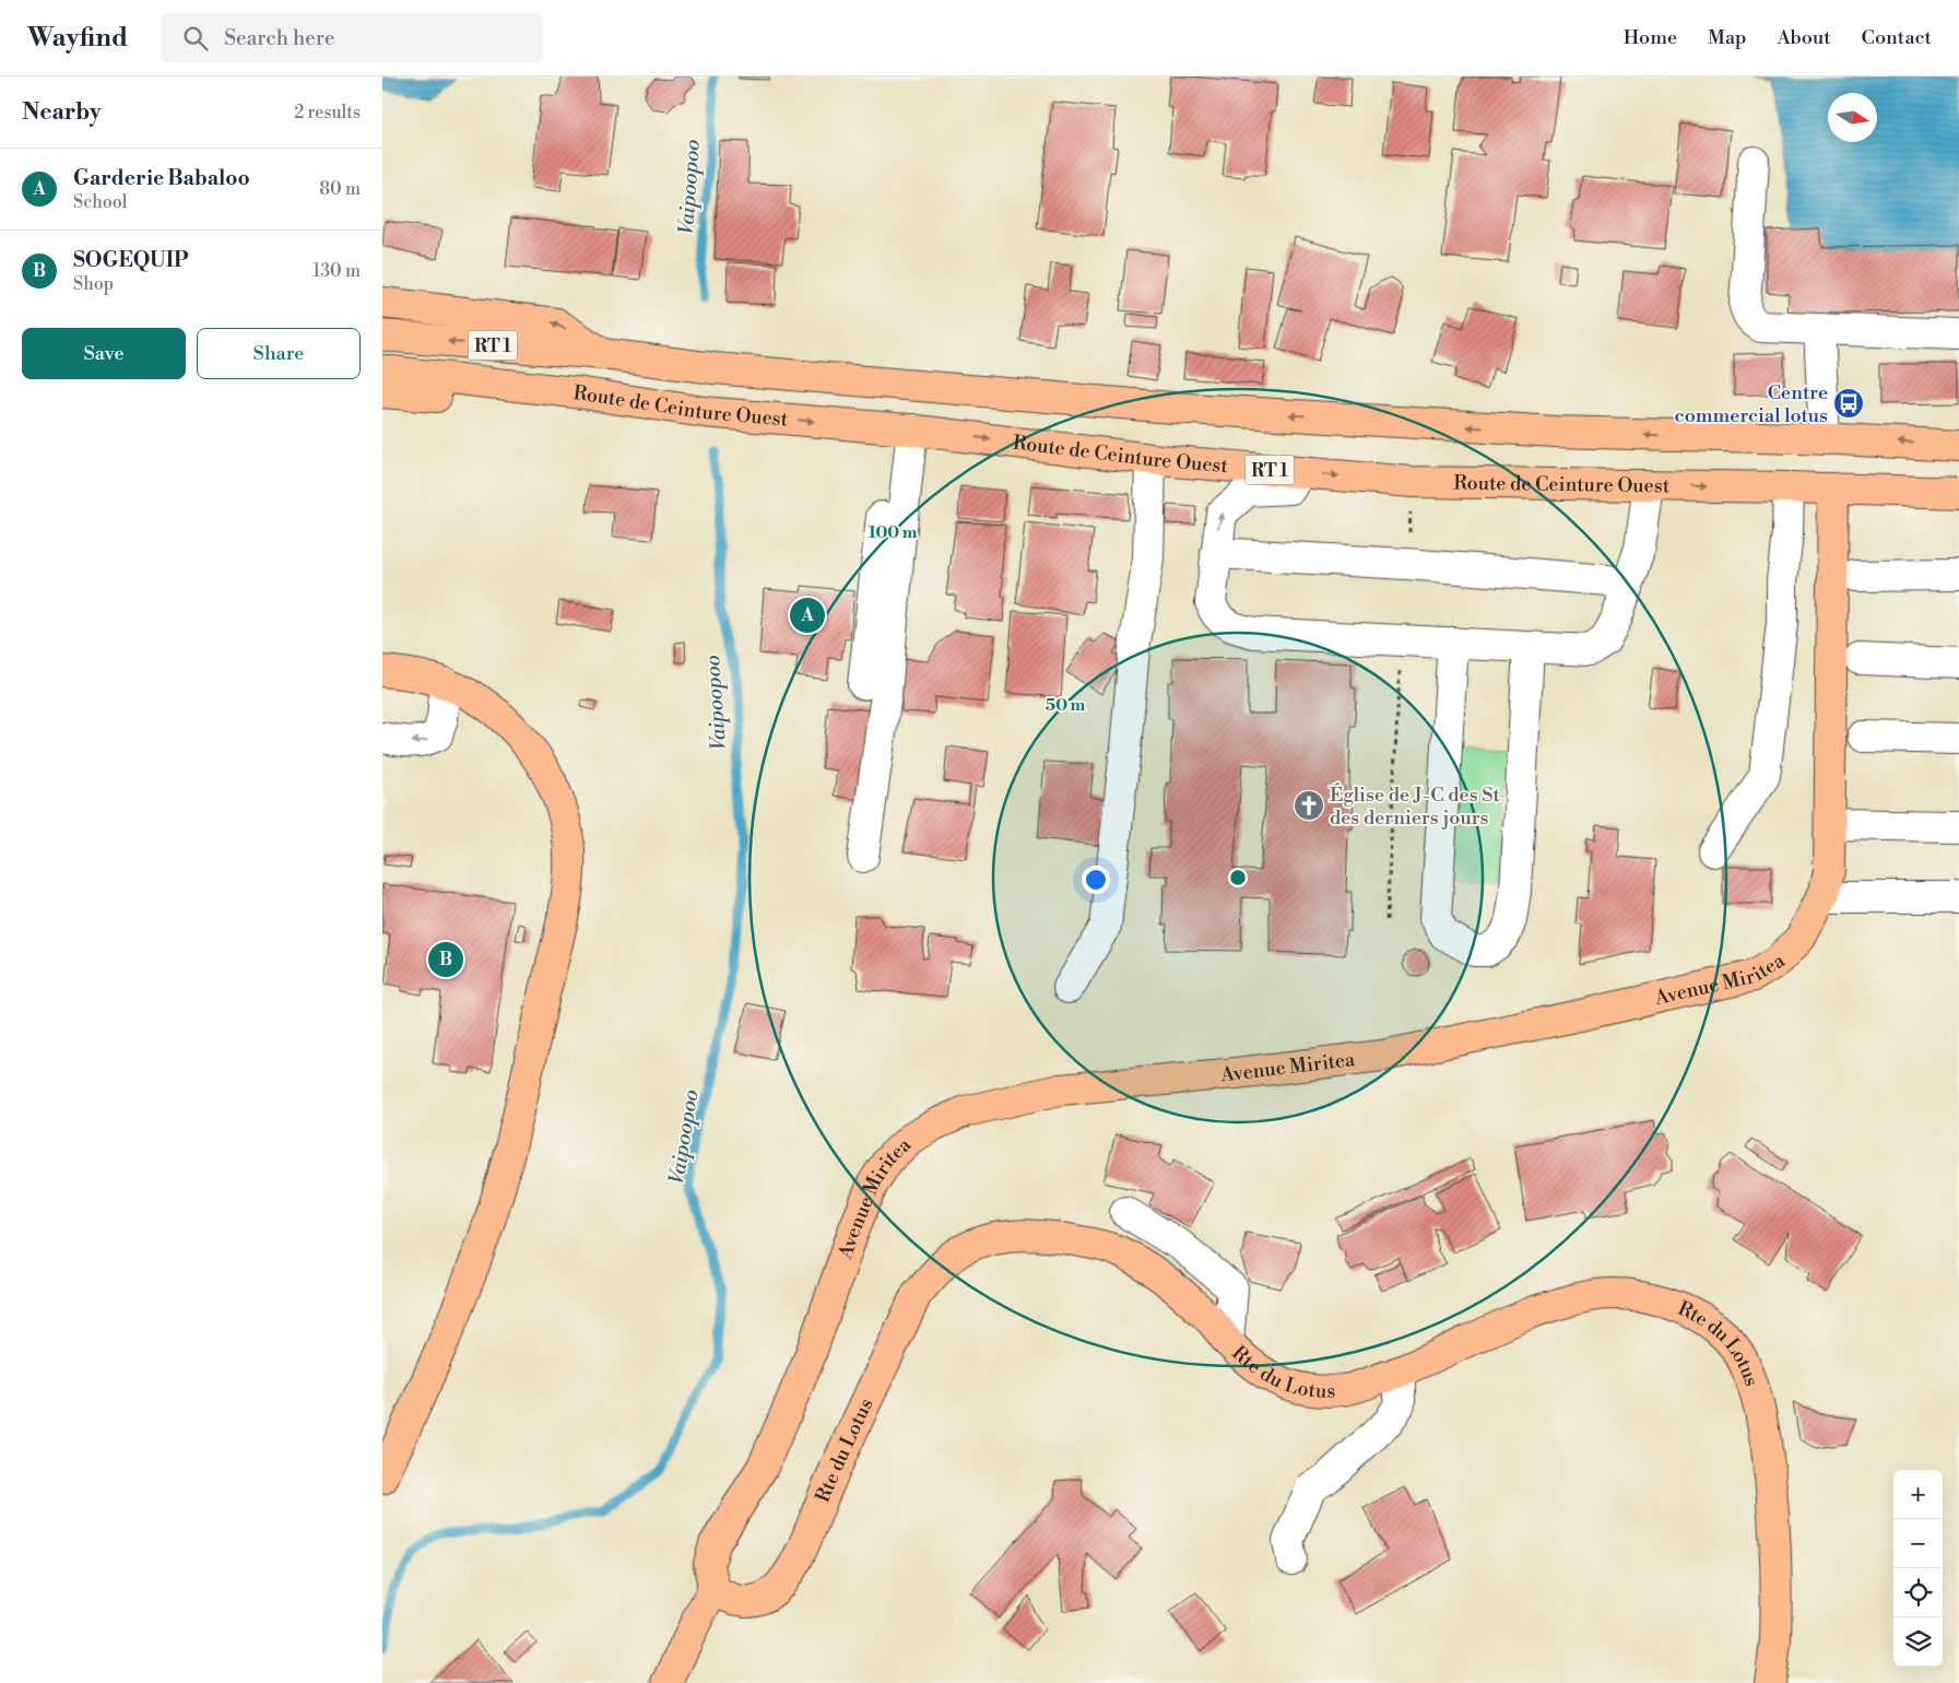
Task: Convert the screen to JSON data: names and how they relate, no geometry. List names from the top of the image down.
{
  "streets": {
    "main road": [
      "RT 1",
      "Route de Ceinture Ouest",
      "Avenue Miritea",
      "Rte du Lotus"
    ]
  },
  "crossings": [
    ["Route de Ceinture Ouest", "Avenue Miritea"],
    ["Avenue Miritea", "Rte du Lotus"]
  ],
  "water": ["Vaipoopoo"],
  "places": {
    "bus stop": ["Centre commercial lotus"],
    "church": ["Église de J-C des St des derniers jours"]
  },
  "north": "right",
  "page": {
    "header": "Wayfind",
    "search": "Search here",
    "nav": [
      "Home",
      "Map",
      "About",
      "Contact"
    ],
    "heading": ["Nearby", "2 results"],
    "list": [
      {
        "mark": "A",
        "name": "Garderie Babaloo",
        "note": "School",
        "value": "80 m"
      },
      {
        "mark": "B",
        "name": "SOGEQUIP",
        "note": "Shop",
        "value": "130 m"
      }
    ],
    "buttons": ["Save", "Share"],
    "pins": ["A", "B"],
    "map_buttons": ["+", "−"]
  },
  "rings": ["100 m", "50 m"]
}
